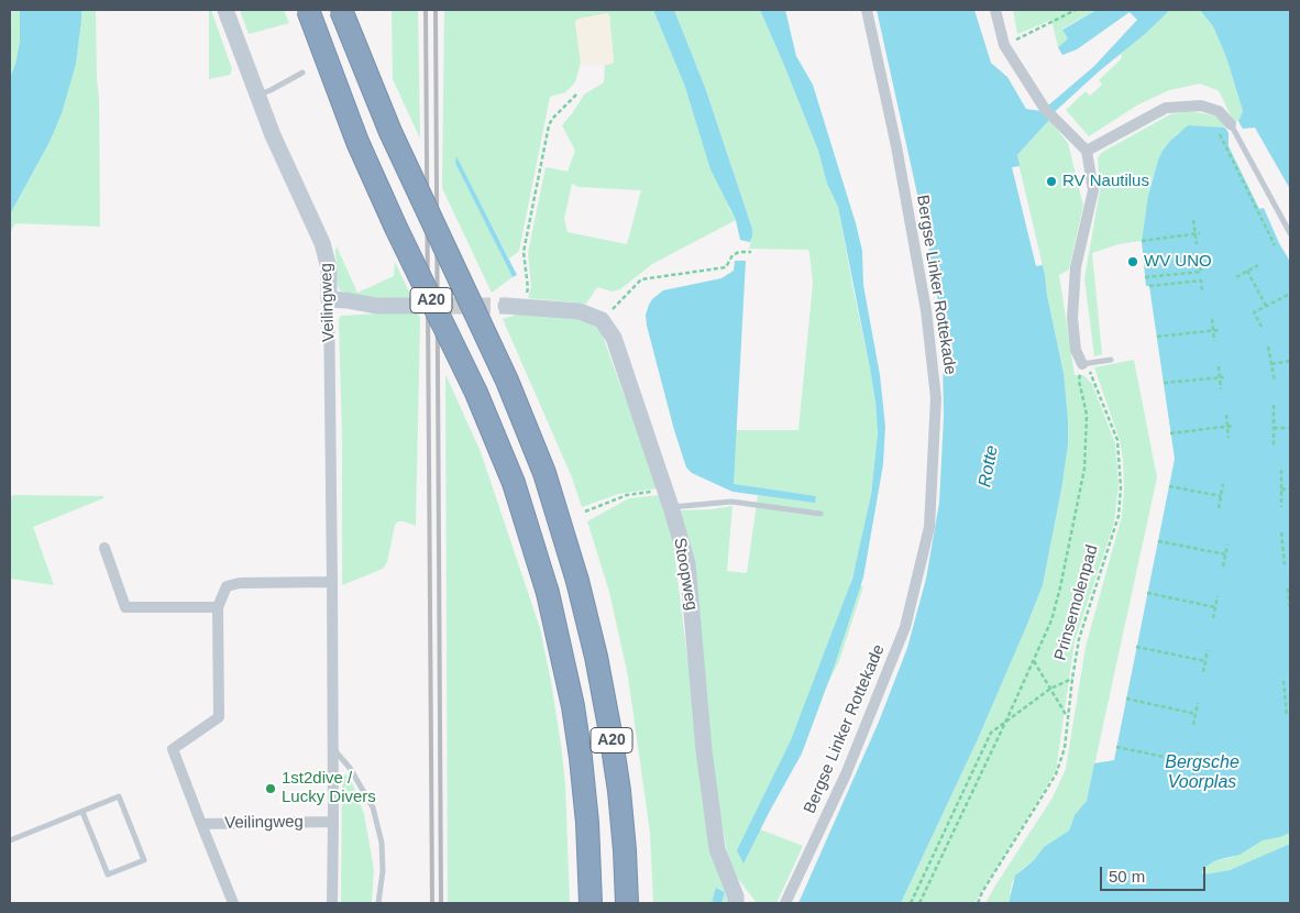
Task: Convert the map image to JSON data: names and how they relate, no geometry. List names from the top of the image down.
{
  "streets": {
    "highway": ["A20"],
    "street": ["Bergse Linker Rottekade", "Veilingweg", "Stoopweg"],
    "path": ["Prinsemolenpad"]
  },
  "water": ["Rotte", "Bergsche Voorplas"],
  "places": ["RV Nautilus", "WV UNO", "1st2dive / Lucky Divers"],
  "scale_bar": "50 m"
}
